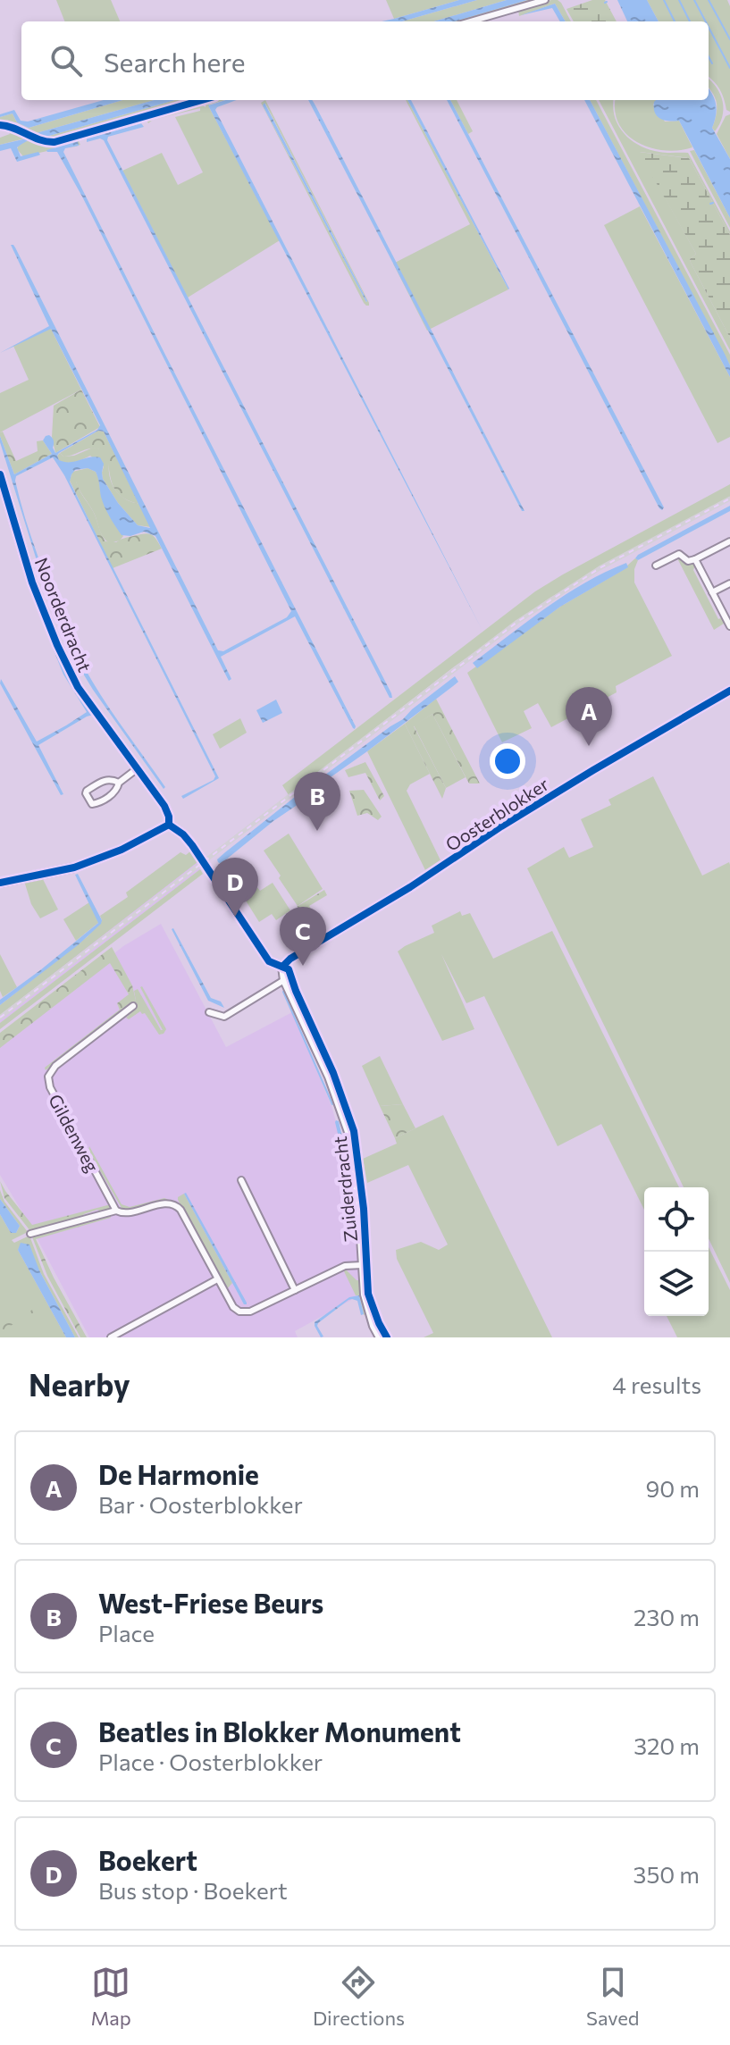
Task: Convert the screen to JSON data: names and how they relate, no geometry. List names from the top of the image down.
{
  "streets": {
    "street": [
      "Noorderdracht",
      "Oosterblokker",
      "Gildenweg",
      "Zuiderdracht"
    ]
  },
  "crossings": [
    ["Oosterblokker", "Zuiderdracht"]
  ],
  "page": {
    "search": "Search here",
    "pins": [
      "A",
      "B",
      "D",
      "C"
    ],
    "heading": ["Nearby", "4 results"],
    "list": [
      {
        "mark": "A",
        "name": "De Harmonie",
        "note": "Bar · Oosterblokker",
        "value": "90 m"
      },
      {
        "mark": "B",
        "name": "West-Friese Beurs",
        "note": "Place",
        "value": "230 m"
      },
      {
        "mark": "C",
        "name": "Beatles in Blokker Monument",
        "note": "Place · Oosterblokker",
        "value": "320 m"
      },
      {
        "mark": "D",
        "name": "Boekert",
        "note": "Bus stop · Boekert",
        "value": "350 m"
      }
    ],
    "nav": ["Map", "Directions", "Saved"]
  }
}
